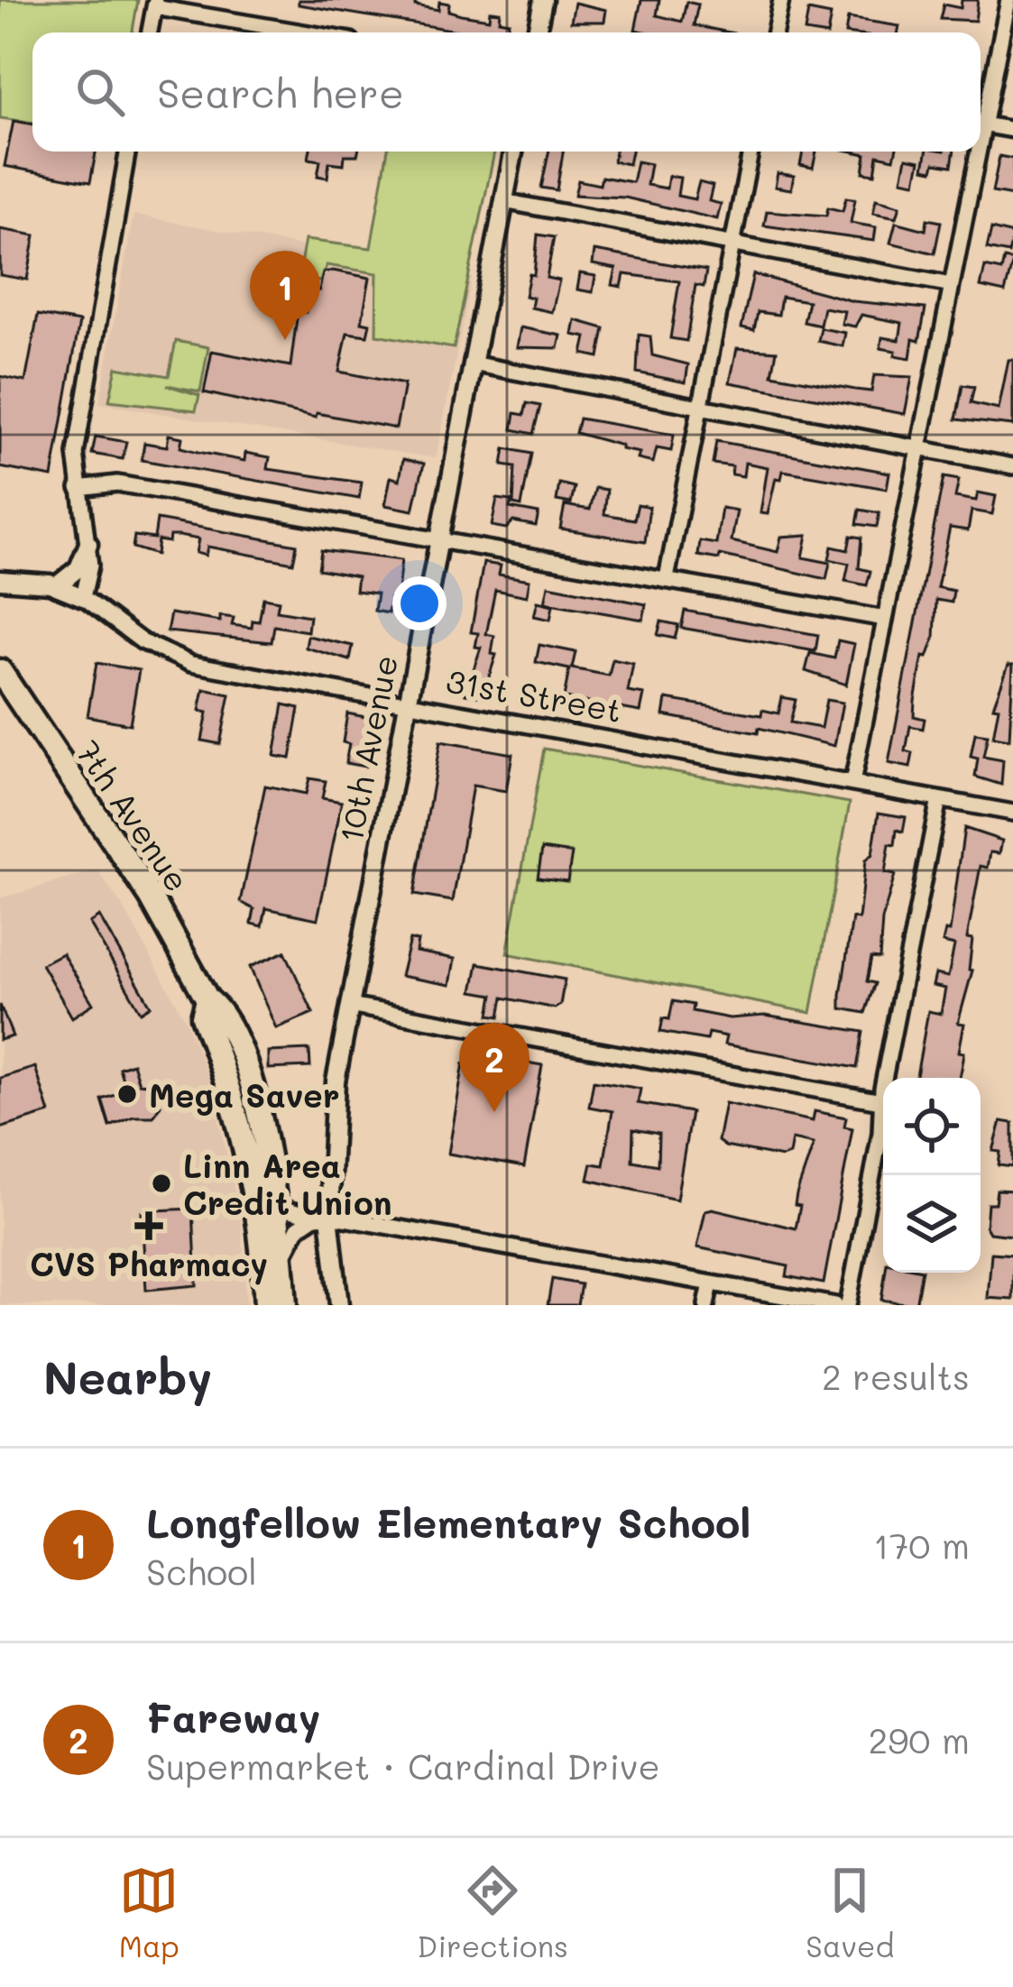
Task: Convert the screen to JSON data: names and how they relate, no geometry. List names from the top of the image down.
{
  "streets": {
    "main road": ["7th Avenue"],
    "street": ["31st Street", "10th Avenue"]
  },
  "crossings": [
    ["31st Street", "10th Avenue"]
  ],
  "places": {
    "other": ["Mega Saver", "Linn Area Credit Union"],
    "health": ["CVS Pharmacy"]
  },
  "page": {
    "search": "Search here",
    "pins": ["1", "2"],
    "heading": ["Nearby", "2 results"],
    "list": [
      {
        "mark": "1",
        "name": "Longfellow Elementary School",
        "note": "School",
        "value": "170 m"
      },
      {
        "mark": "2",
        "name": "Fareway",
        "note": "Supermarket · Cardinal Drive",
        "value": "290 m"
      }
    ],
    "nav": ["Map", "Directions", "Saved"]
  }
}
